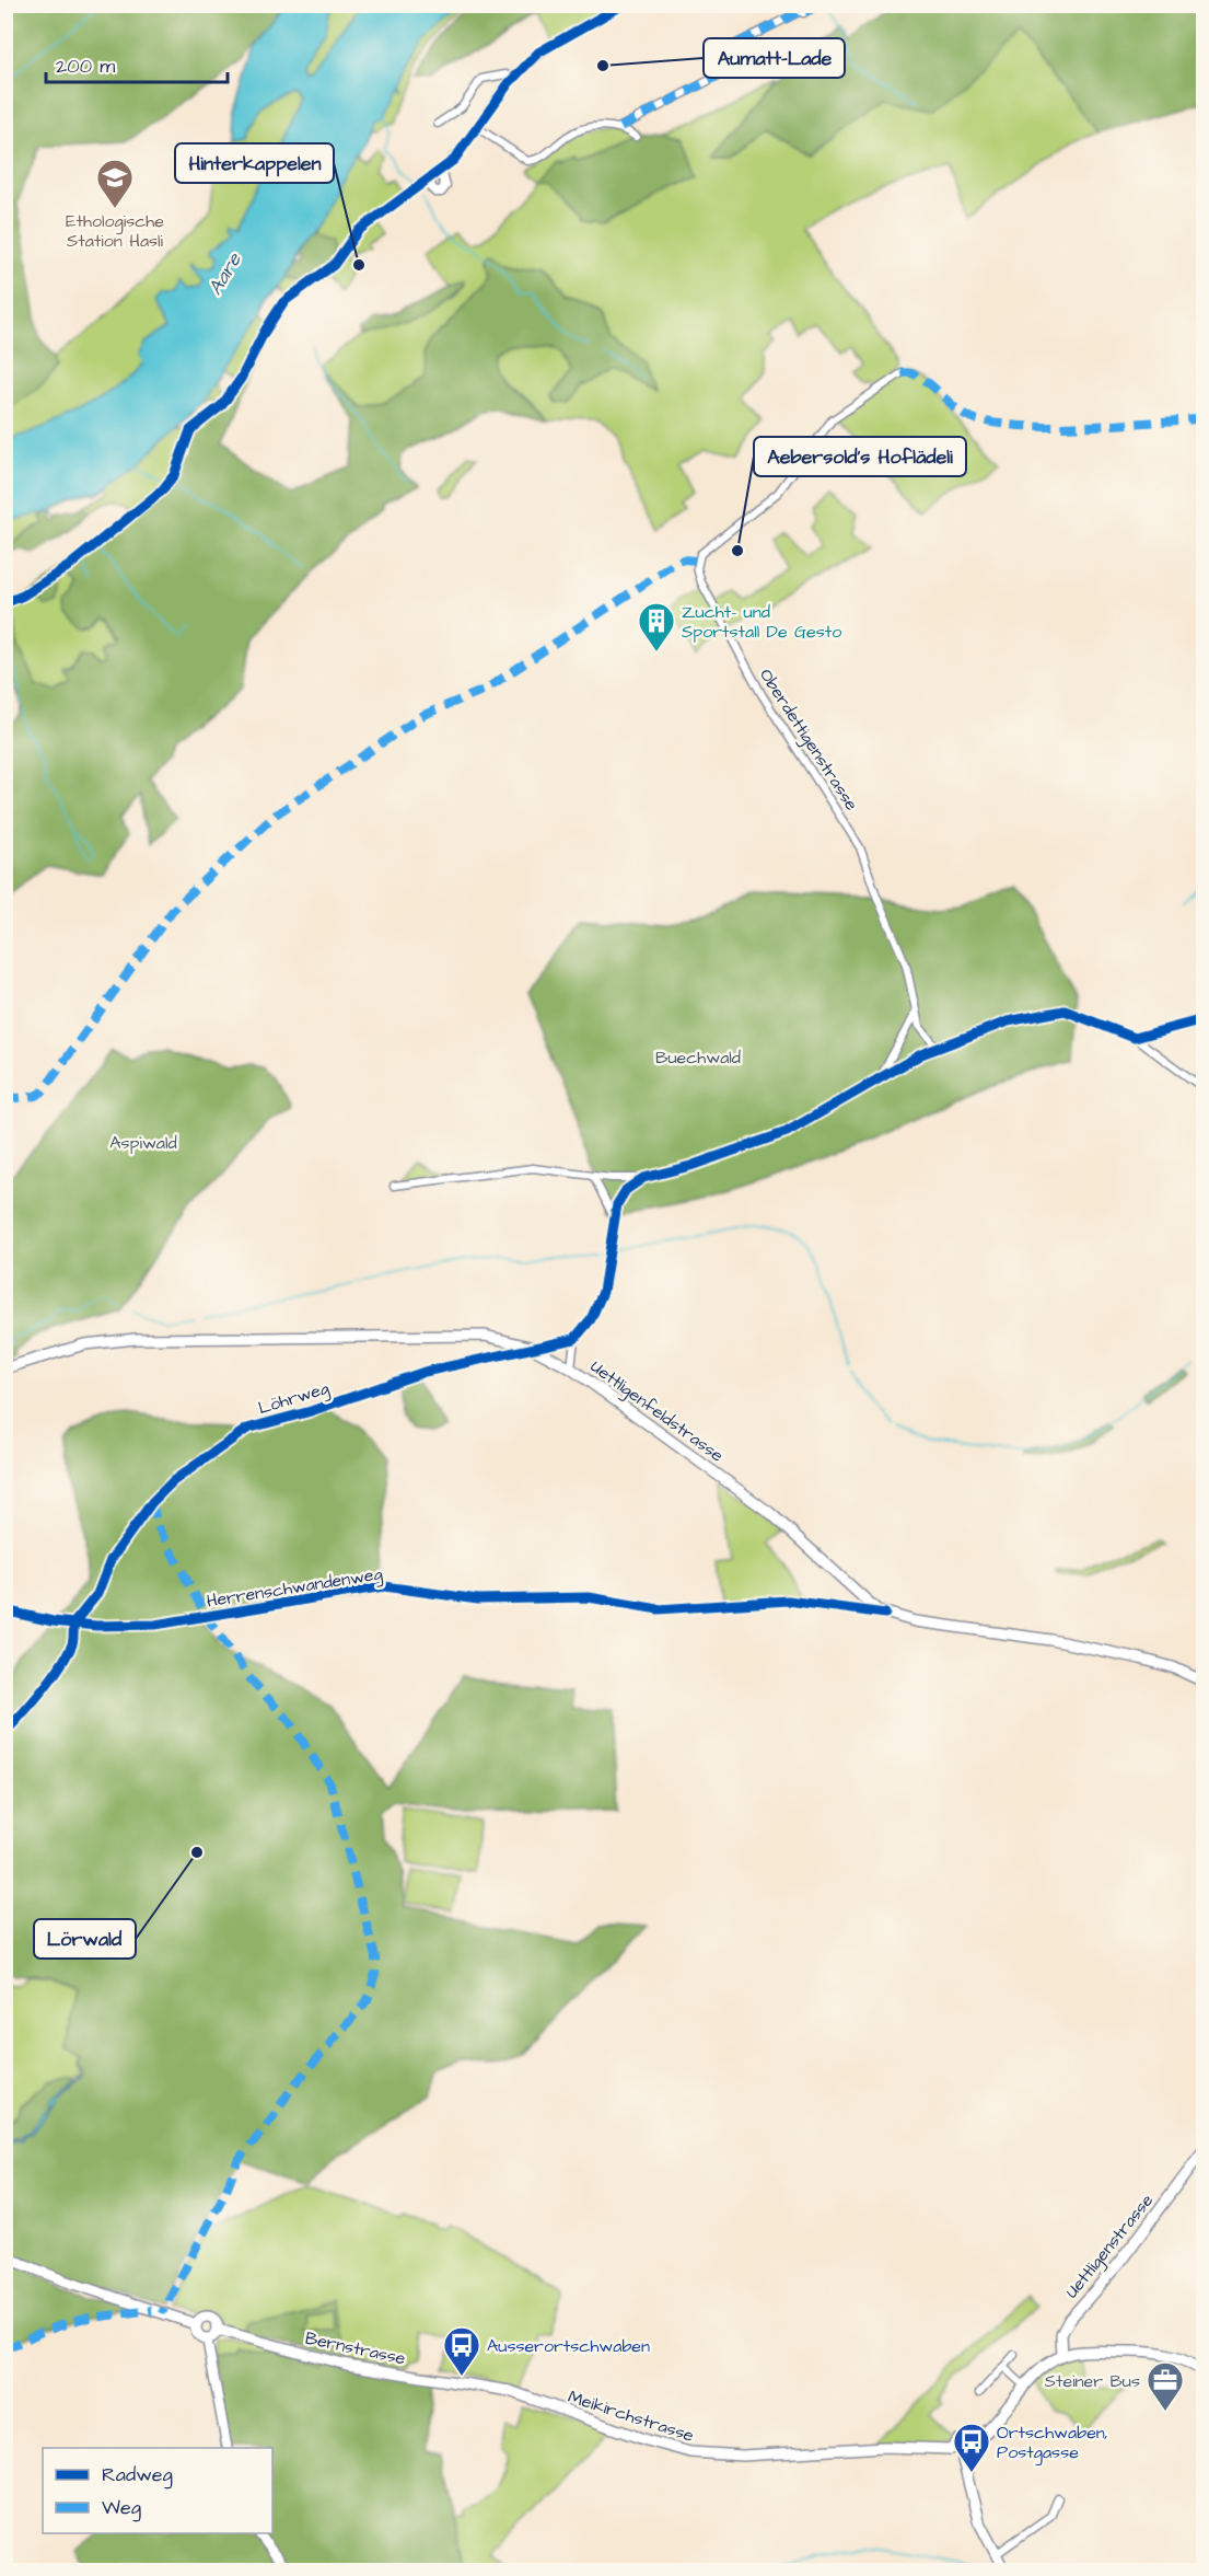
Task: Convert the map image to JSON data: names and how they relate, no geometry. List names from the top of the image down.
{
  "streets": {
    "main road": [
      "Uettligenfeldstrasse",
      "Uettligenstrasse",
      "Bernstrasse",
      "Meikirchstrasse"
    ],
    "street": ["Oberdettigenstrasse", "Löhrweg", "Herrenschwandenweg"]
  },
  "crossings": [
    ["Löhrweg", "Uettligenfeldstrasse"],
    ["Löhrweg", "Herrenschwandenweg"],
    ["Uettligenfeldstrasse", "Herrenschwandenweg"],
    ["Bernstrasse", "Meikirchstrasse"]
  ],
  "water": ["Aare"],
  "parks": ["Buechwald", "Aspiwald"],
  "places": {
    "other": [
      "Aumatt-Lade",
      "Hinterkappelen",
      "Aebersold's Hoflädeli",
      "Lörwald"
    ],
    "school or university": ["Ethologische Station Hasli"],
    "building": ["Zucht- und Sportstall De Gesto"],
    "bus stop": ["Ausserortschwaben", "Ortschwaben, Postgasse"],
    "office": ["Steiner Bus"]
  },
  "legend": ["Radweg", "Weg"],
  "scale_bar": "200 m"
}
